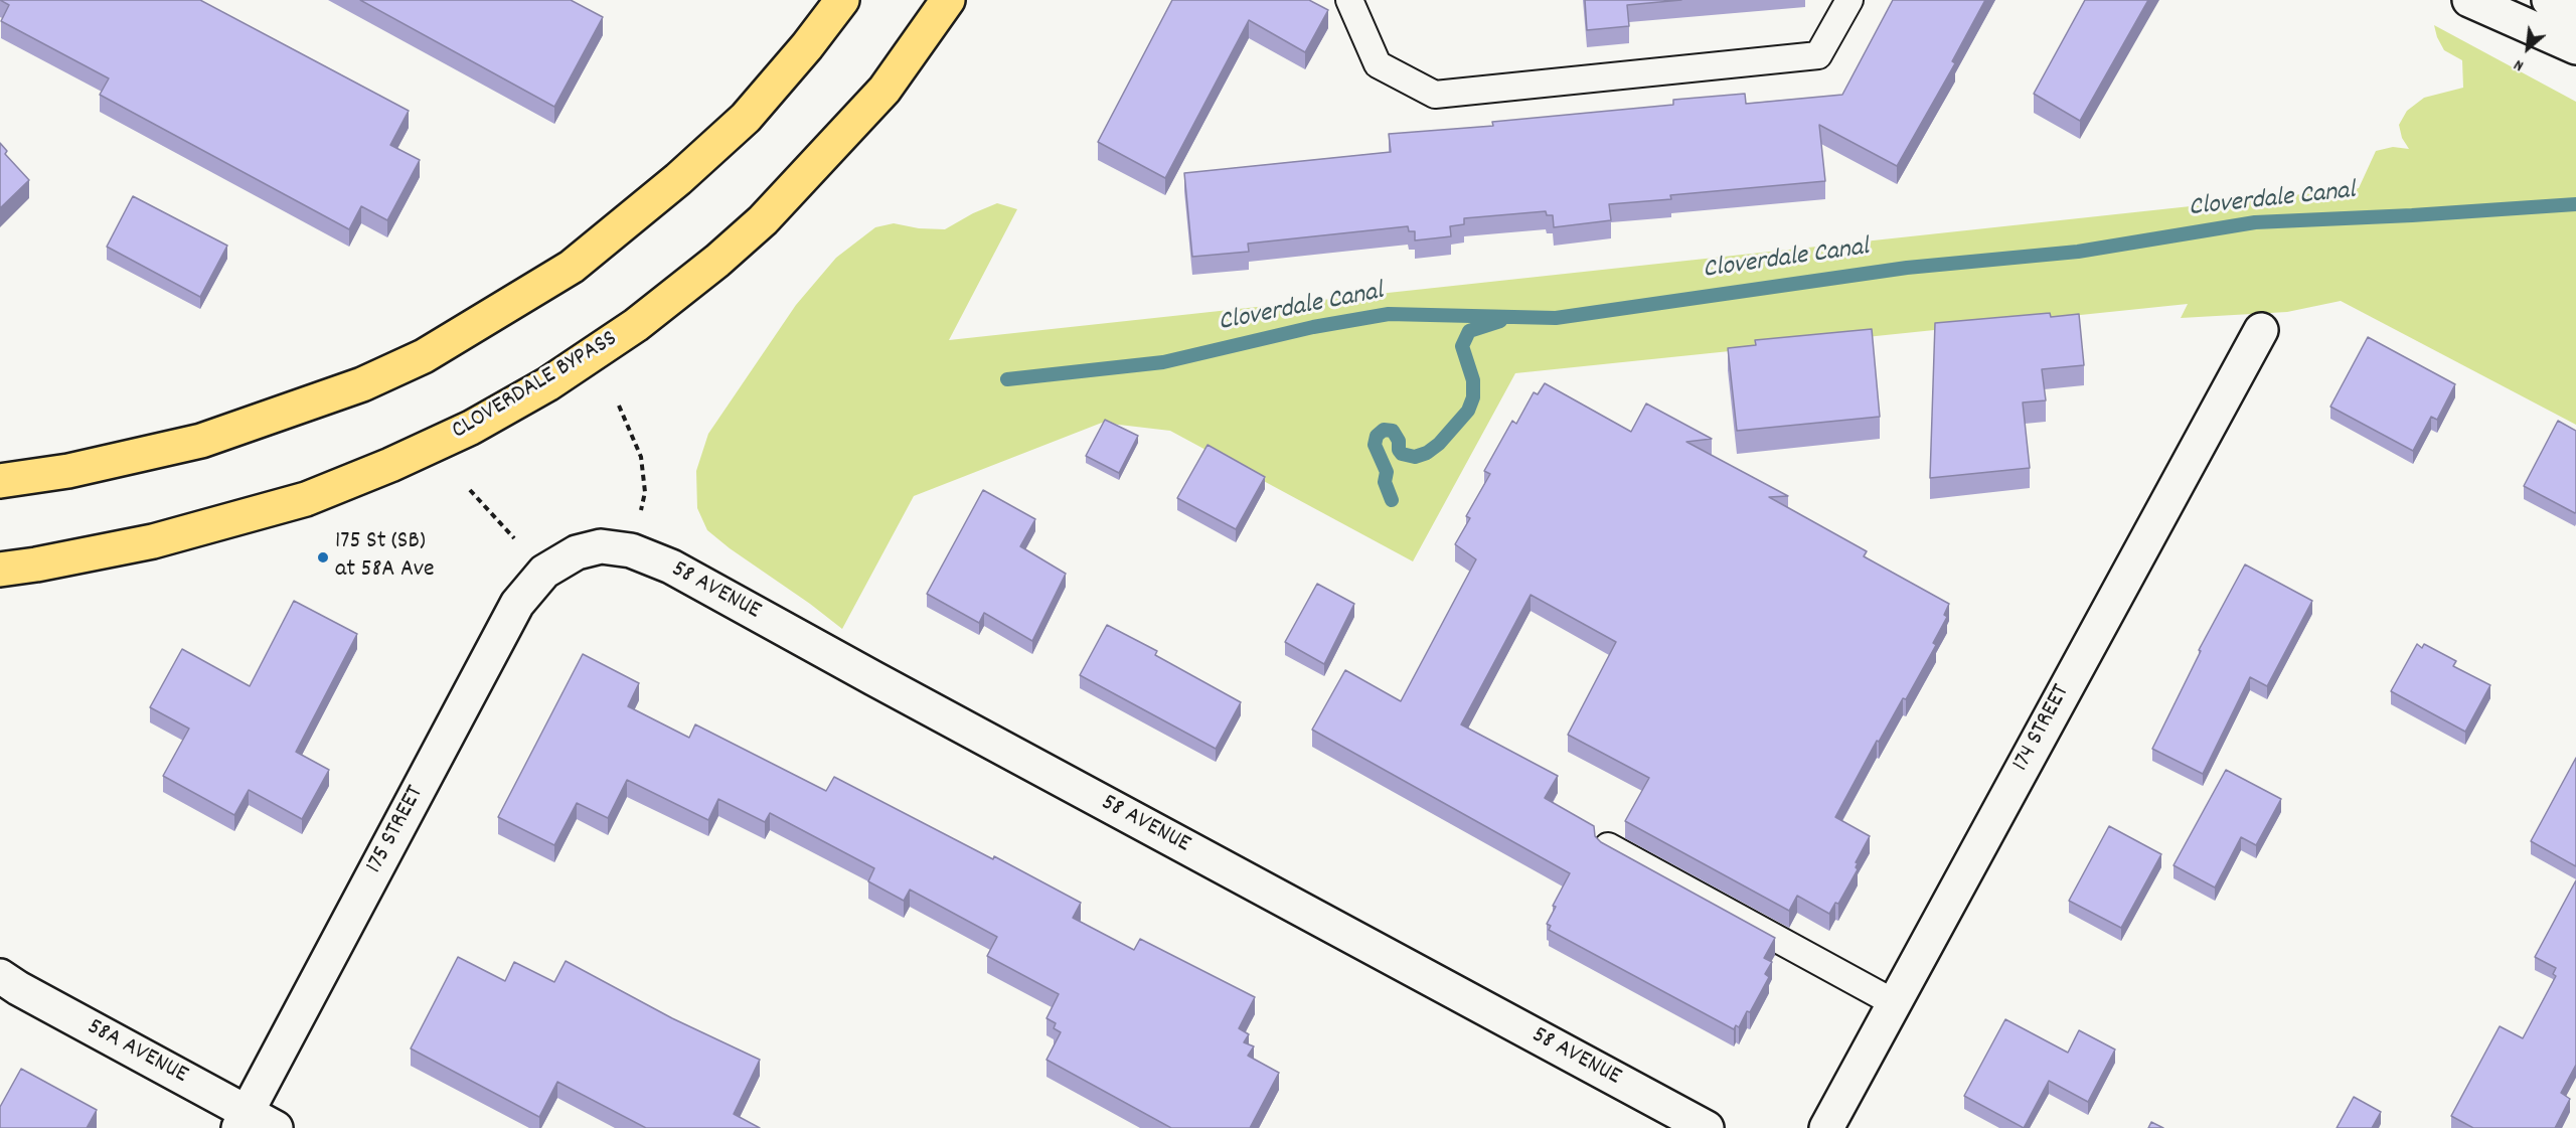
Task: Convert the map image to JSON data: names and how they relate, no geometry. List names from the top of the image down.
{
  "streets": {
    "highway": ["CLOVERDALE BYPASS"],
    "street": [
      "58 AVENUE",
      "174 STREET",
      "175 STREET",
      "58A AVENUE"
    ]
  },
  "crossings": [
    ["58 AVENUE", "175 STREET"],
    ["175 STREET", "58A AVENUE"]
  ],
  "water": ["Cloverdale Canal"],
  "places": ["175 St (SB) at 58A Ave"],
  "north": "bottom left"
}
